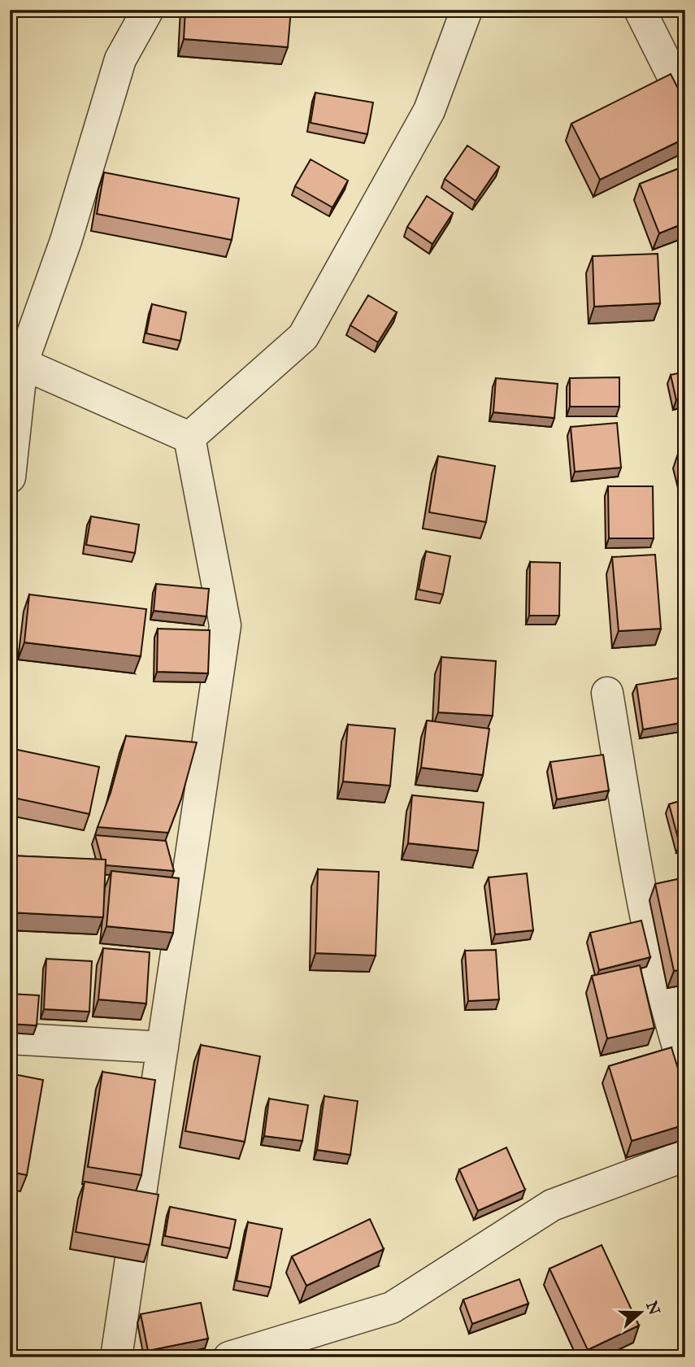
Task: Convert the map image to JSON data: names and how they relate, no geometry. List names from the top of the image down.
{
  "north": "right"
}
